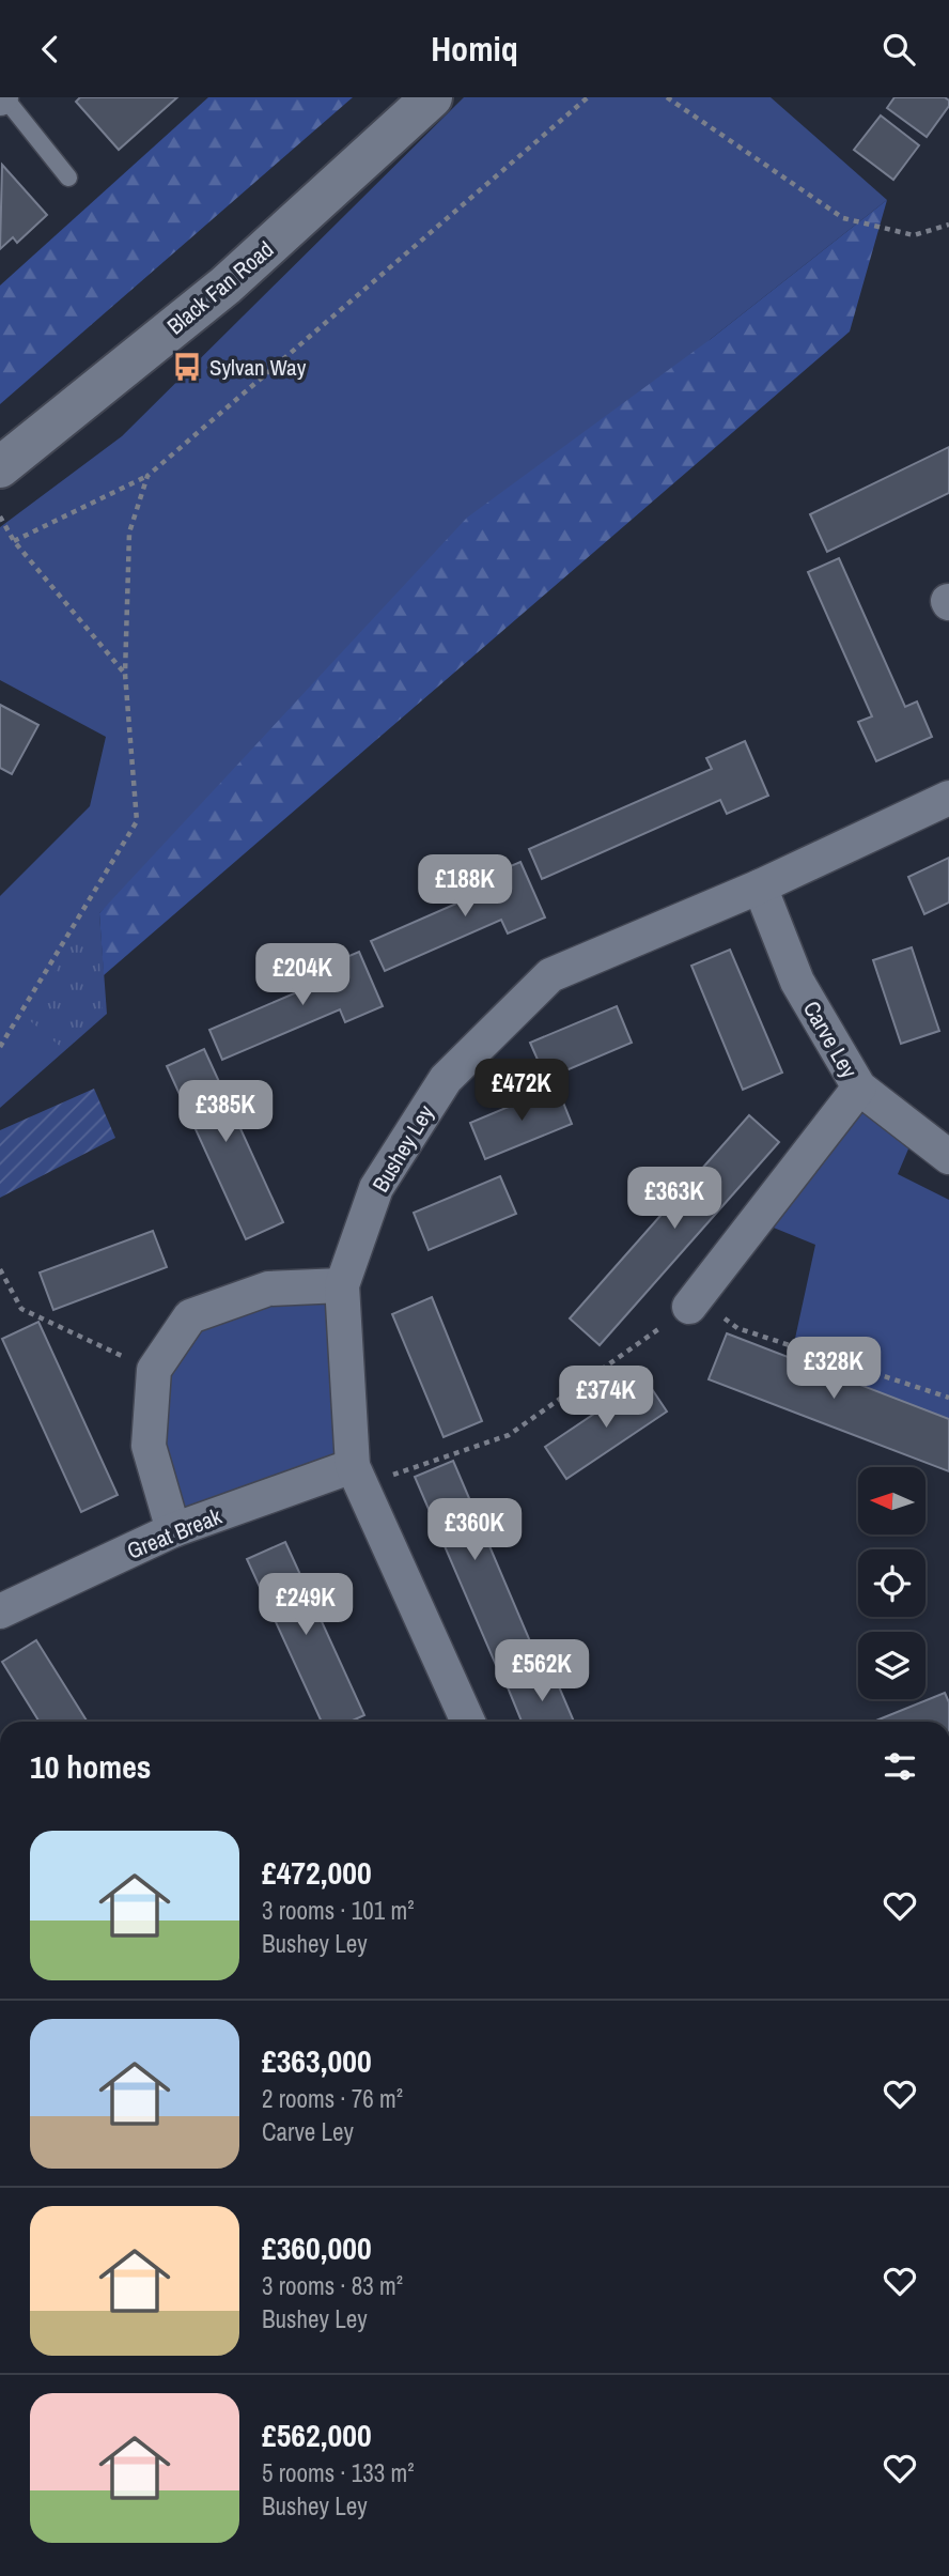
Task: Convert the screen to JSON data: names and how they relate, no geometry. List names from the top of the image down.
{
  "streets": {
    "main road": ["Black Fan Road"],
    "street": ["Carve Ley", "Bushey Ley", "Great Break"]
  },
  "crossings": [
    ["Carve Ley", "Bushey Ley"],
    ["Bushey Ley", "Great Break"]
  ],
  "places": {
    "bus stop": ["Sylvan Way"]
  },
  "north": "left",
  "page": {
    "header": "Homiq",
    "price": [
      "£188K",
      "£204K",
      "£472K",
      "£385K",
      "£363K",
      "£328K",
      "£374K",
      "£360K",
      "£249K",
      "£562K"
    ],
    "heading": "10 homes",
    "list": [
      {
        "name": "£472,000",
        "note": "3 rooms · 101 m² · Bushey Ley"
      },
      {
        "name": "£363,000",
        "note": "2 rooms · 76 m² · Carve Ley"
      },
      {
        "name": "£360,000",
        "note": "3 rooms · 83 m² · Bushey Ley"
      },
      {
        "name": "£562,000",
        "note": "5 rooms · 133 m² · Bushey Ley"
      }
    ]
  }
}
